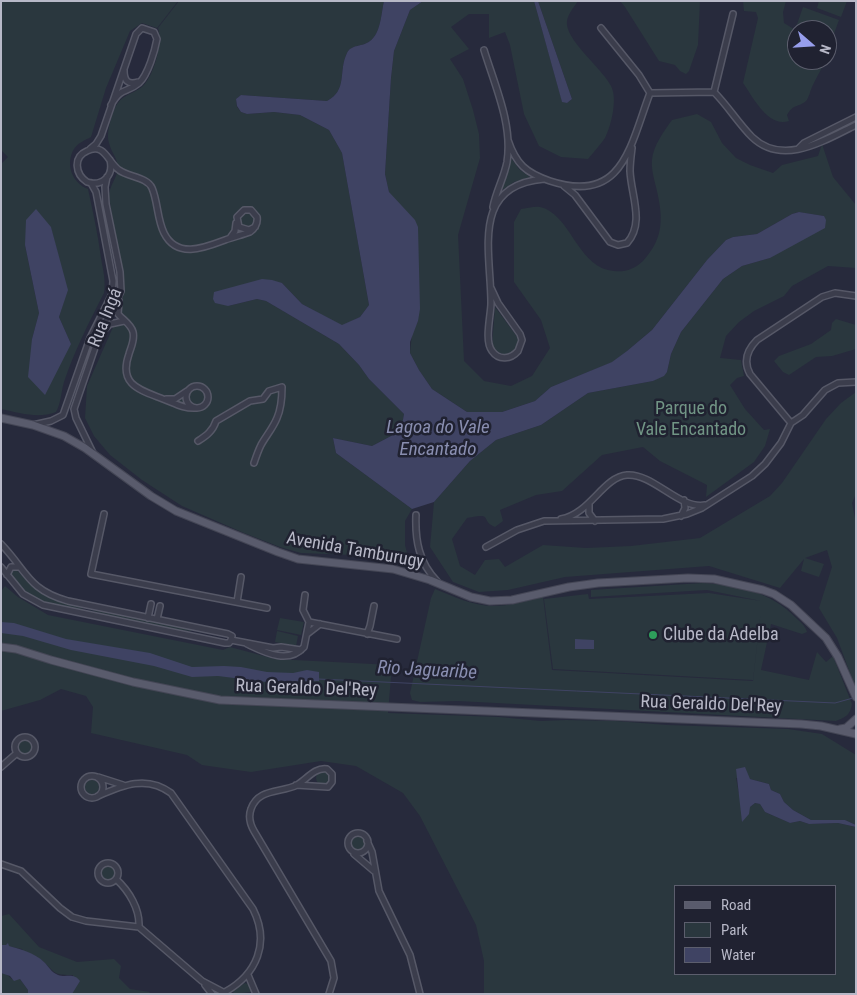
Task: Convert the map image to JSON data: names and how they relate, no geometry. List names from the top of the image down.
{
  "streets": {
    "main road": ["Avenida Tamburugy", "Rua Geraldo Del'Rey"],
    "street": ["Rua Ingá"]
  },
  "crossings": [
    ["Rua Ingá", "Avenida Tamburugy"]
  ],
  "water": ["Lagoa do Vale Encantado", "Rio Jaguaribe"],
  "parks": ["Parque do Vale Encantado"],
  "places": ["Clube da Adelba"],
  "legend": ["Road", "Park", "Water"],
  "north": "right"
}
